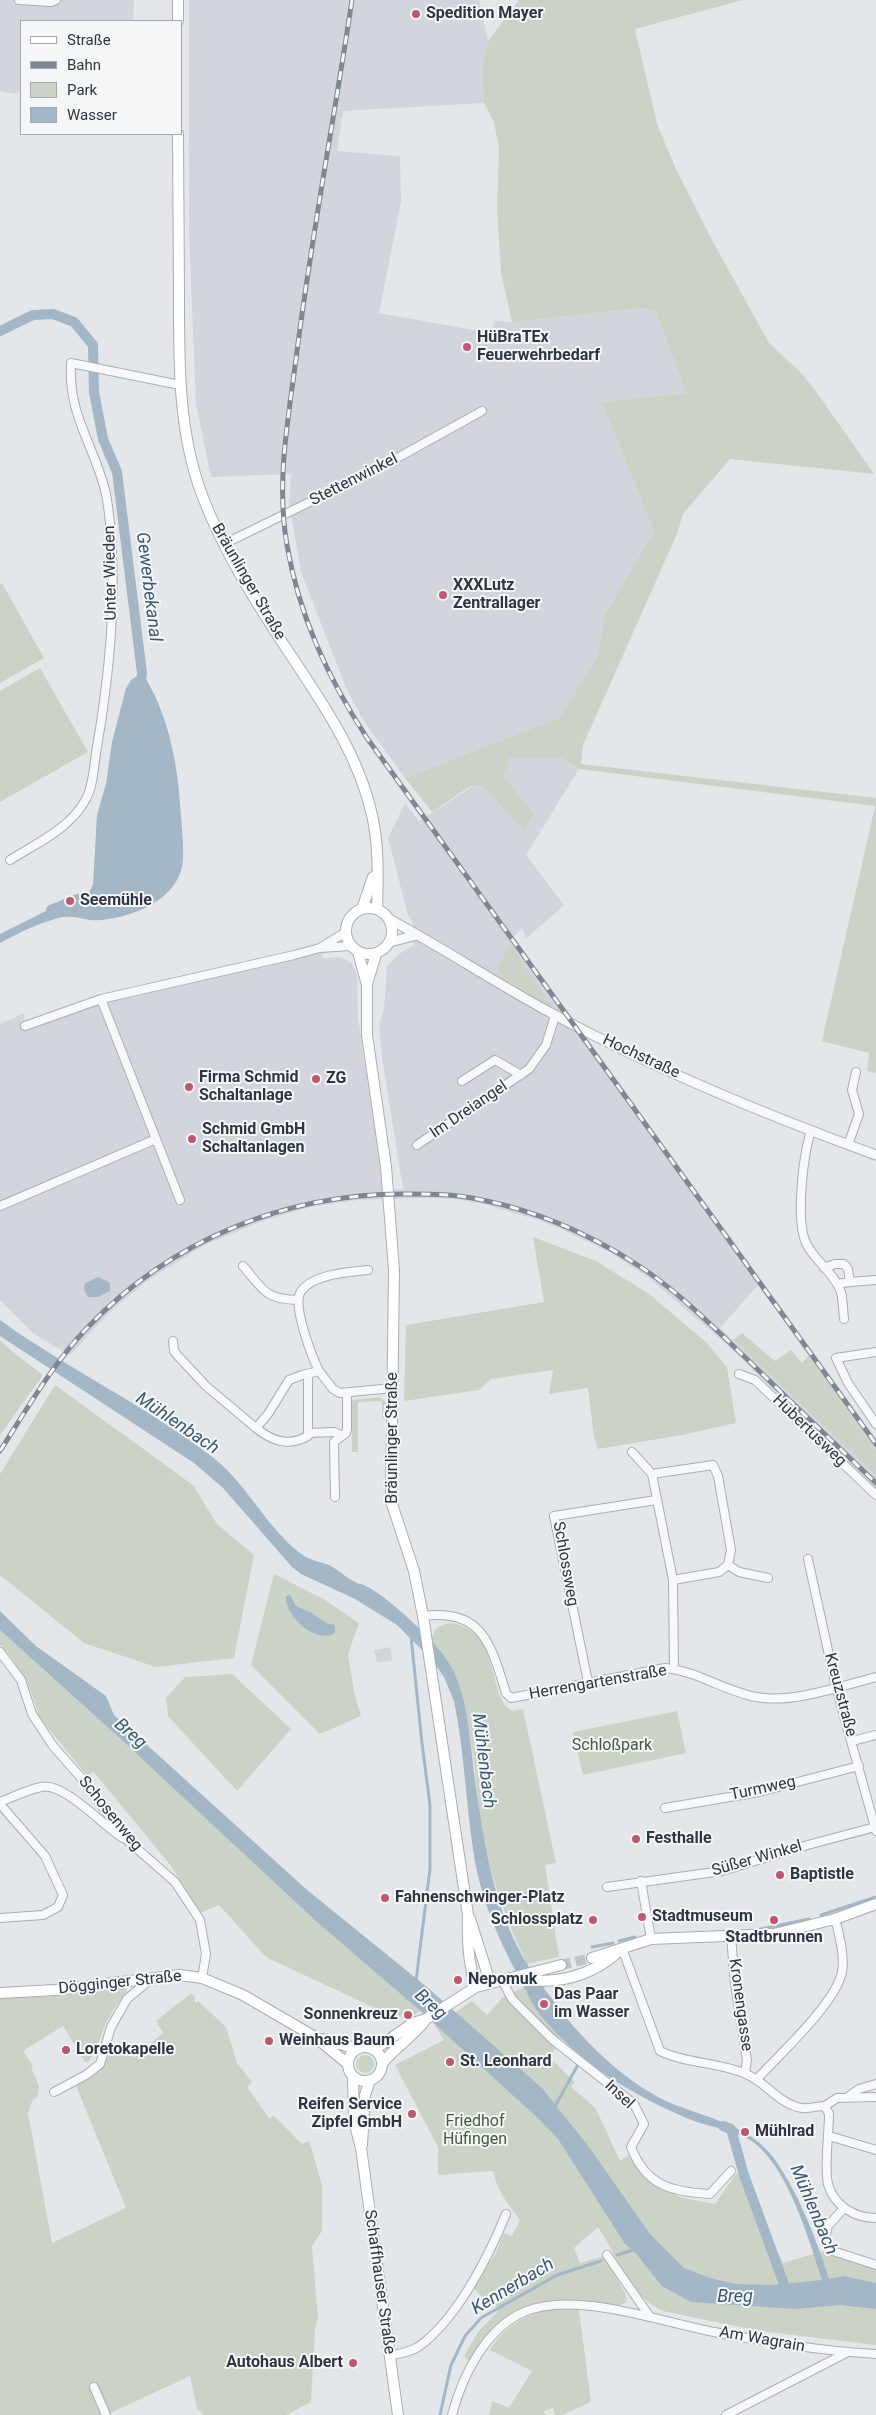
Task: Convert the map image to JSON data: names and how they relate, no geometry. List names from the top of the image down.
{
  "streets": {
    "main road": ["Bräunlinger Straße", "Dögginger Straße", "Schaffhauser Straße"],
    "street": [
      "Stettenwinkel",
      "Unter Wieden",
      "Hochstraße",
      "Im Dreiangel",
      "Hubertusweg",
      "Schlossweg",
      "Herrengartenstraße",
      "Kreuzstraße",
      "Turmweg",
      "Schosenweg",
      "Süßer Winkel",
      "Kronengasse",
      "Insel",
      "Am Wagrain"
    ]
  },
  "crossings": [
    ["Stettenwinkel", "Bräunlinger Straße"],
    ["Unter Wieden", "Bräunlinger Straße"],
    ["Bräunlinger Straße", "Hochstraße"],
    ["Bräunlinger Straße", "Herrengartenstraße"],
    ["Hochstraße", "Im Dreiangel"],
    ["Schlossweg", "Herrengartenstraße"],
    ["Herrengartenstraße", "Kreuzstraße"],
    ["Kreuzstraße", "Turmweg"],
    ["Kreuzstraße", "Süßer Winkel"],
    ["Schosenweg", "Dögginger Straße"],
    ["Dögginger Straße", "Schaffhauser Straße"]
  ],
  "water": [
    "Gewerbekanal",
    "Mühlenbach",
    "Breg",
    "Kennerbach"
  ],
  "parks": ["Schloßpark", "Friedhof Hüfingen"],
  "places": [
    "Spedition Mayer",
    "HüBraTEx Feuerwehrbedarf",
    "XXXLutz Zentrallager",
    "Seemühle",
    "ZG",
    "Firma Schmid Schaltanlage",
    "Schmid GmbH Schaltanlagen",
    "Festhalle",
    "Baptistle",
    "Fahnenschwinger-Platz",
    "Stadtmuseum",
    "Schlossplatz",
    "Stadtbrunnen",
    "Nepomuk",
    "Das Paar im Wasser",
    "Sonnenkreuz",
    "Weinhaus Baum",
    "Loretokapelle",
    "St. Leonhard",
    "Reifen Service Zipfel GmbH",
    "Mühlrad",
    "Autohaus Albert"
  ],
  "legend": [
    "Straße",
    "Bahn",
    "Park",
    "Wasser"
  ]
}
